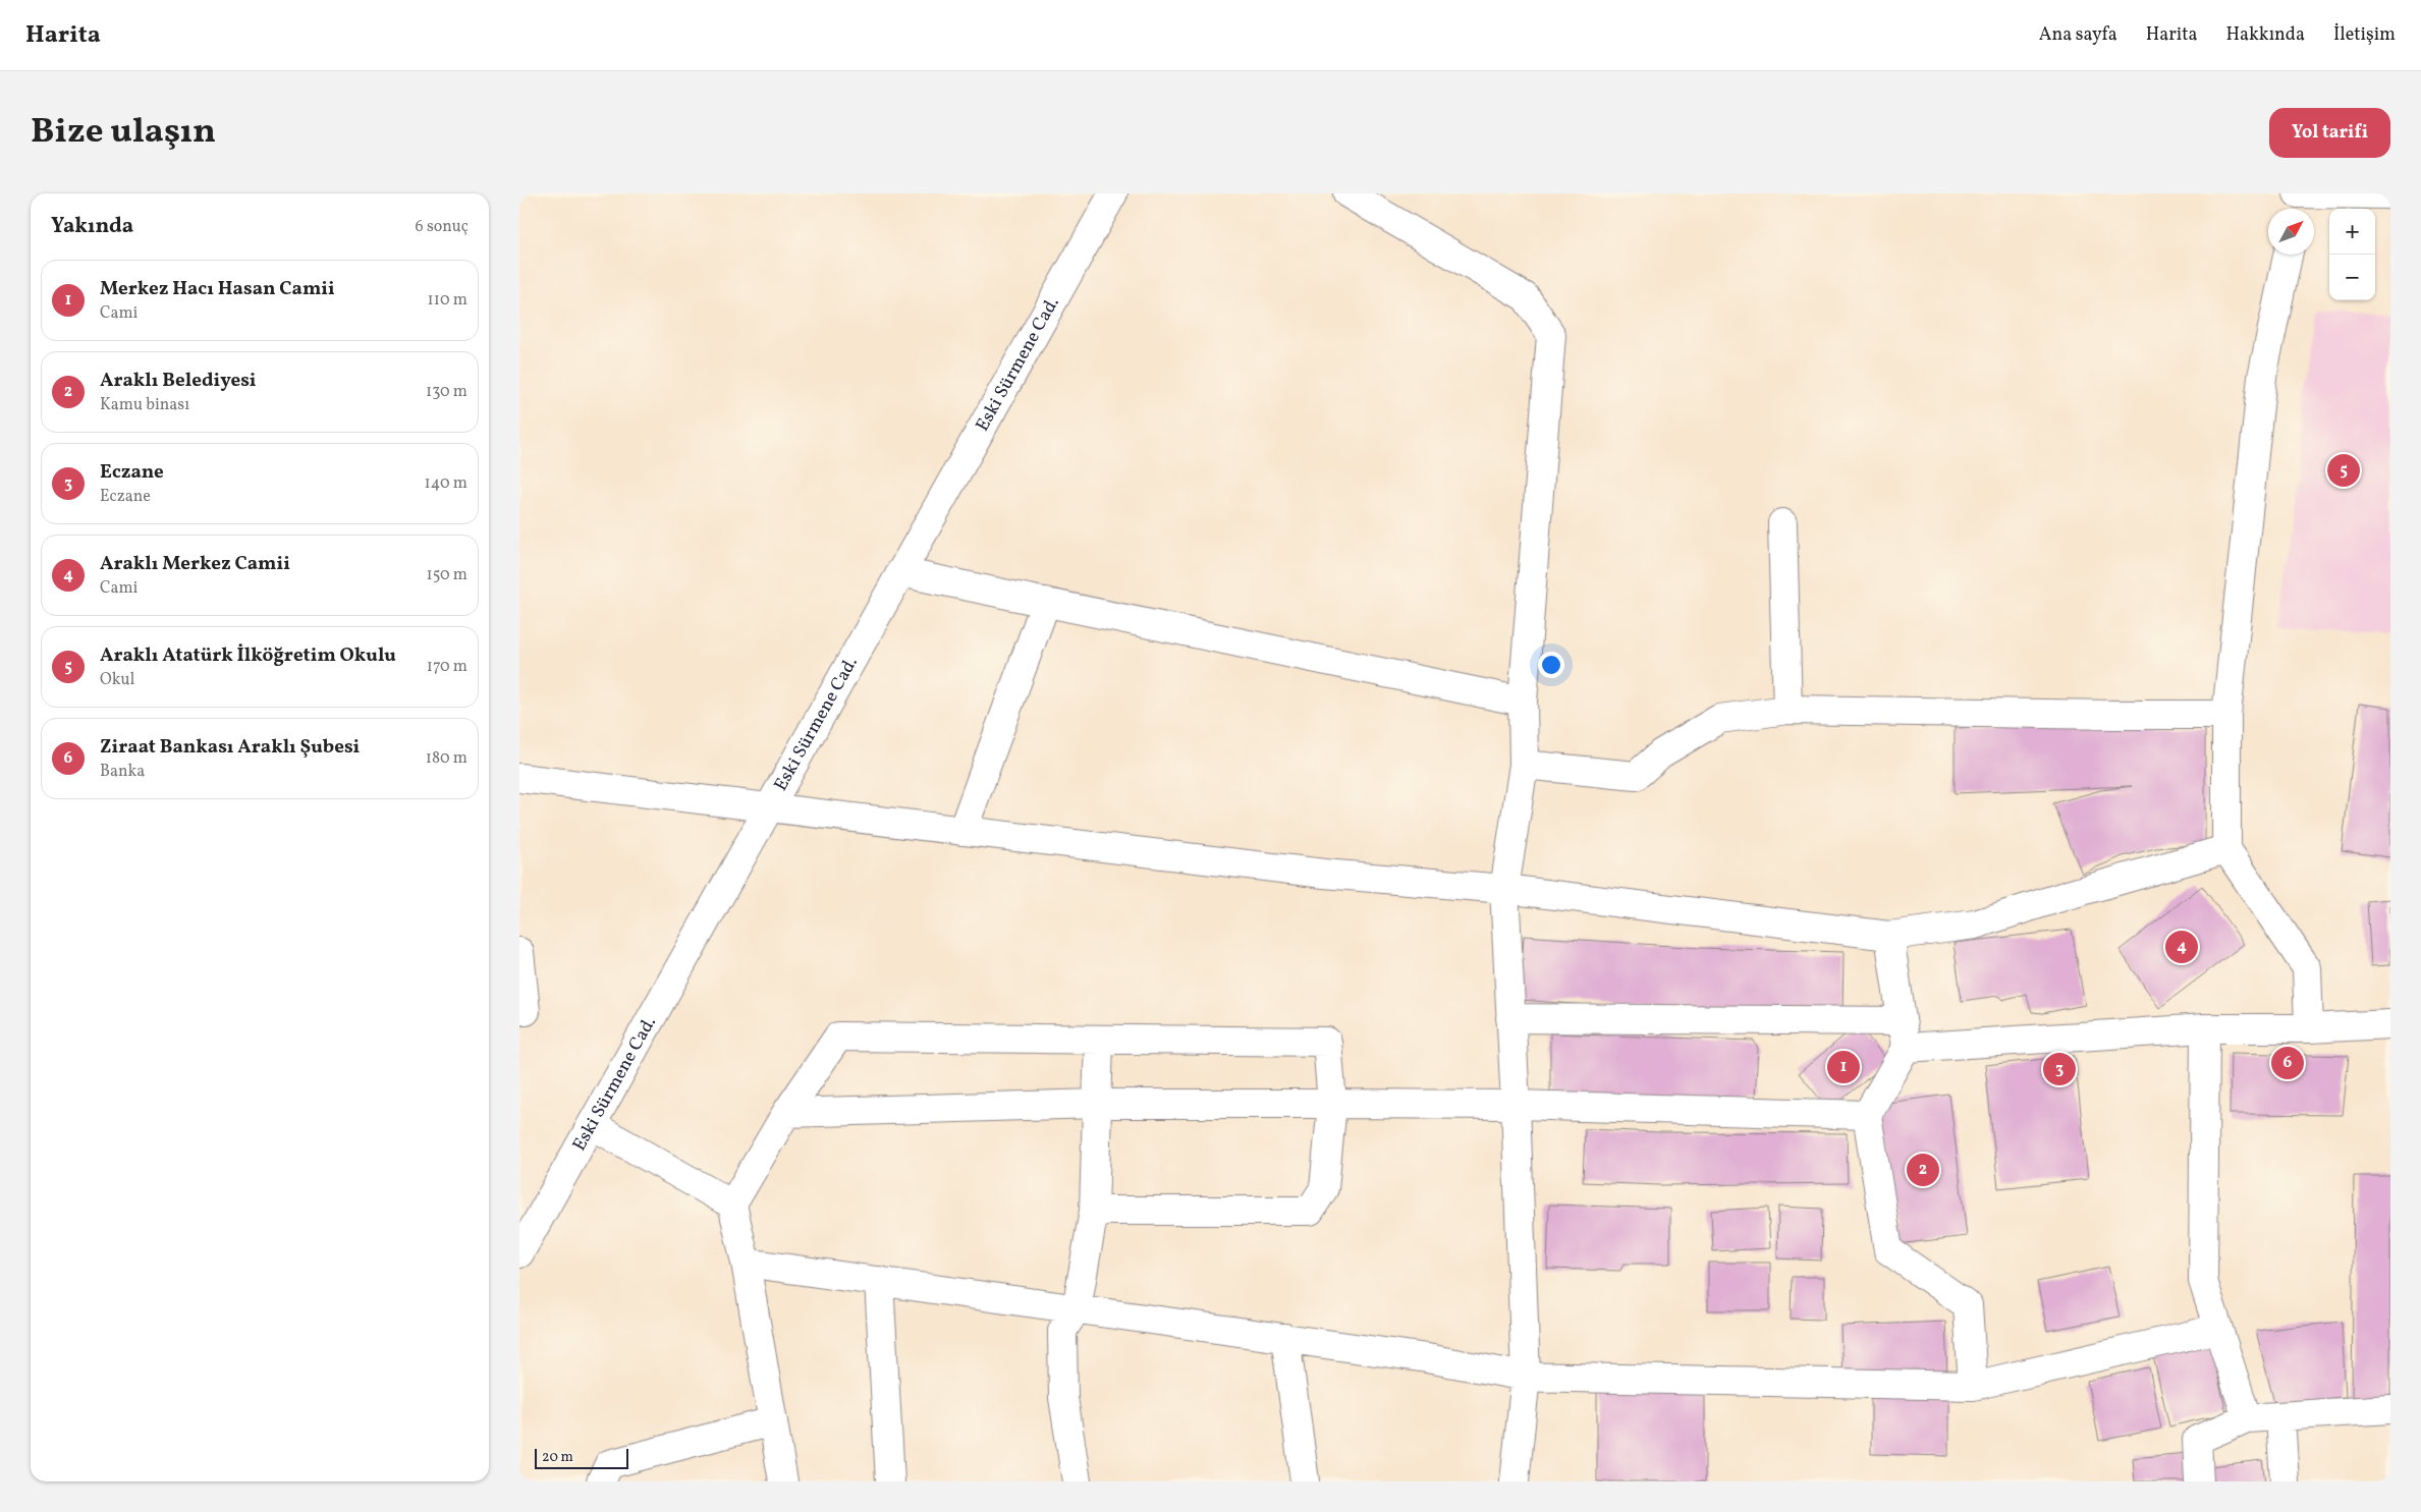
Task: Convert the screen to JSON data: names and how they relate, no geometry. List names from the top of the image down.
{
  "streets": {
    "street": ["Eski Sürmene Cad."]
  },
  "scale_bar": "20 m",
  "north": "top right",
  "page": {
    "header": "Harita",
    "nav": [
      "Ana sayfa",
      "Harita",
      "Hakkında",
      "İletişim"
    ],
    "title": "Bize ulaşın",
    "buttons": "Yol tarifi",
    "heading": ["Yakında", "6 sonuç"],
    "map_buttons": ["+", "−"],
    "list": [
      {
        "mark": "1",
        "name": "Merkez Hacı Hasan Camii",
        "note": "Cami",
        "value": "110 m"
      },
      {
        "mark": "2",
        "name": "Araklı Belediyesi",
        "note": "Kamu binası",
        "value": "130 m"
      },
      {
        "mark": "3",
        "name": "Eczane",
        "note": "Eczane",
        "value": "140 m"
      },
      {
        "mark": "4",
        "name": "Araklı Merkez Camii",
        "note": "Cami",
        "value": "150 m"
      },
      {
        "mark": "5",
        "name": "Araklı Atatürk İlköğretim Okulu",
        "note": "Okul",
        "value": "170 m"
      },
      {
        "mark": "6",
        "name": "Ziraat Bankası Araklı Şubesi",
        "note": "Banka",
        "value": "180 m"
      }
    ],
    "pins": [
      "5",
      "4",
      "6",
      "1",
      "3",
      "2"
    ],
    "scale": "20 m"
  }
}
